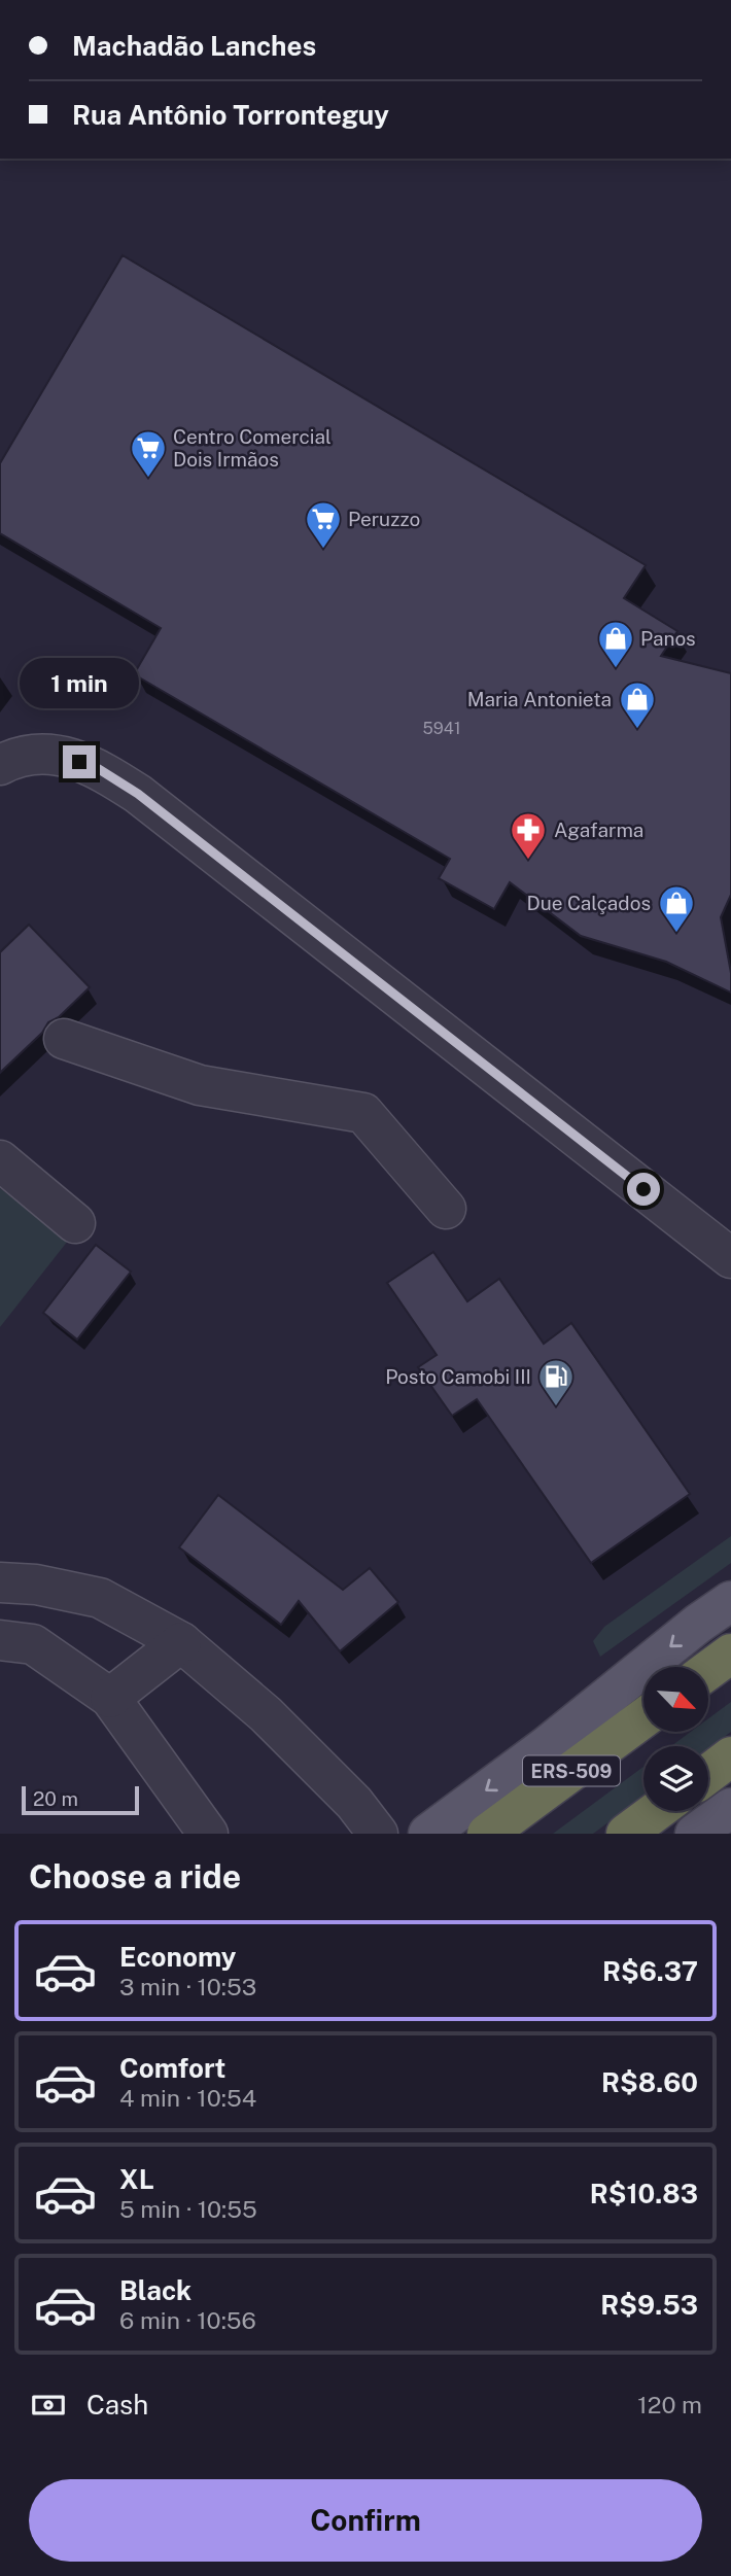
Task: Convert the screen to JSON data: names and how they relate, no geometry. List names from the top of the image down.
{
  "streets": {
    "highway": ["ERS-509"]
  },
  "places": {
    "supermarket": ["Centro Comercial Dois Irmãos", "Peruzzo"],
    "shop": ["Panos", "Maria Antonieta", "Due Calçados"],
    "pharmacy": ["Agafarma"],
    "fuel station": ["Posto Camobi III"]
  },
  "house_numbers": ["5941"],
  "scale_bar": "20 m",
  "north": "bottom right",
  "page": {
    "banner": ["Machadão Lanches", "Rua Antônio Torronteguy"],
    "bubble": "1 min",
    "scale": "20 m",
    "heading": "Choose a ride",
    "list": [
      {
        "name": "Economy",
        "note": "3 min · 10:53",
        "value": "R$6.37"
      },
      {
        "name": "Comfort",
        "note": "4 min · 10:54",
        "value": "R$8.60"
      },
      {
        "name": "XL",
        "note": "5 min · 10:55",
        "value": "R$10.83"
      },
      {
        "name": "Black",
        "note": "6 min · 10:56",
        "value": "R$9.53"
      }
    ],
    "pay": ["Cash", "120 m"],
    "buttons": "Confirm"
  }
}
